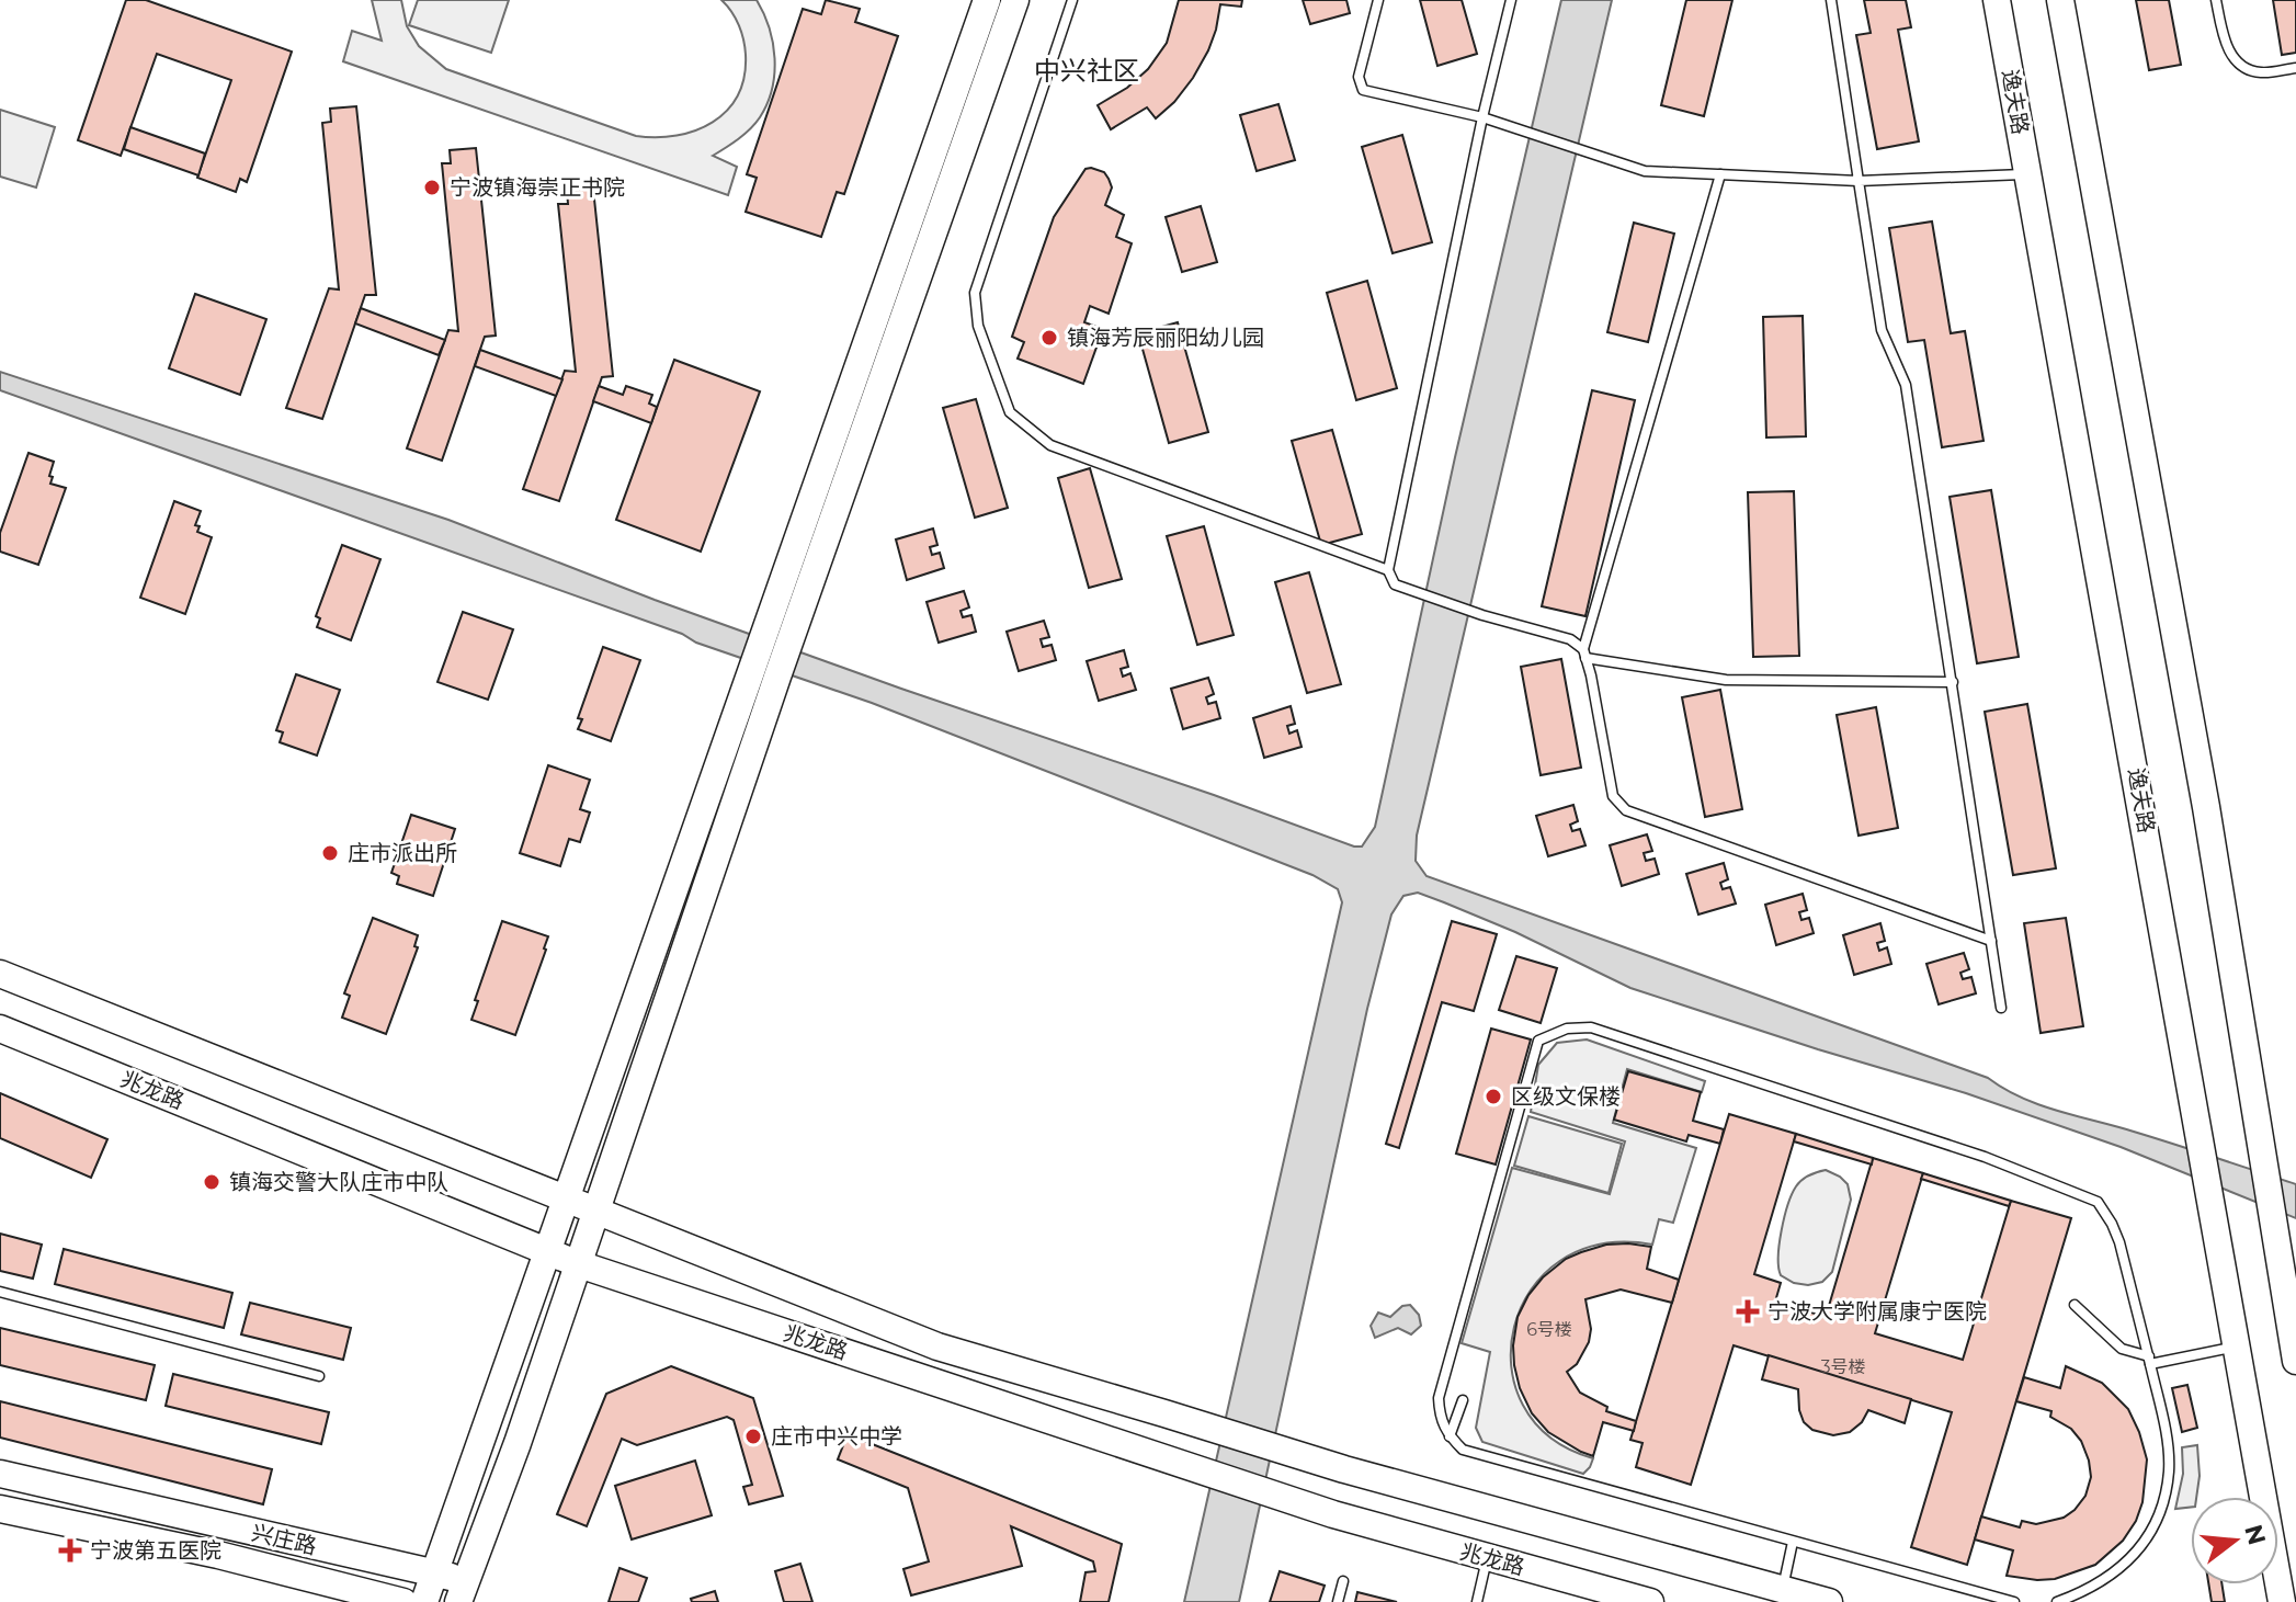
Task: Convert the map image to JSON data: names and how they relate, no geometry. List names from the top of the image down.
{
  "streets": {
    "main road": ["逸夫路", "兆龙路", "兴庄路"]
  },
  "districts": ["中兴社区"],
  "places": {
    "other": [
      "宁波镇海崇正书院",
      "镇海芳辰丽阳幼儿园",
      "庄市派出所",
      "区级文保楼",
      "镇海交警大队庄市中队",
      "庄市中兴中学"
    ],
    "health": ["宁波大学附属康宁医院", "宁波第五医院"]
  },
  "house_numbers": ["6号楼", "3号楼"],
  "north": "right"
}
